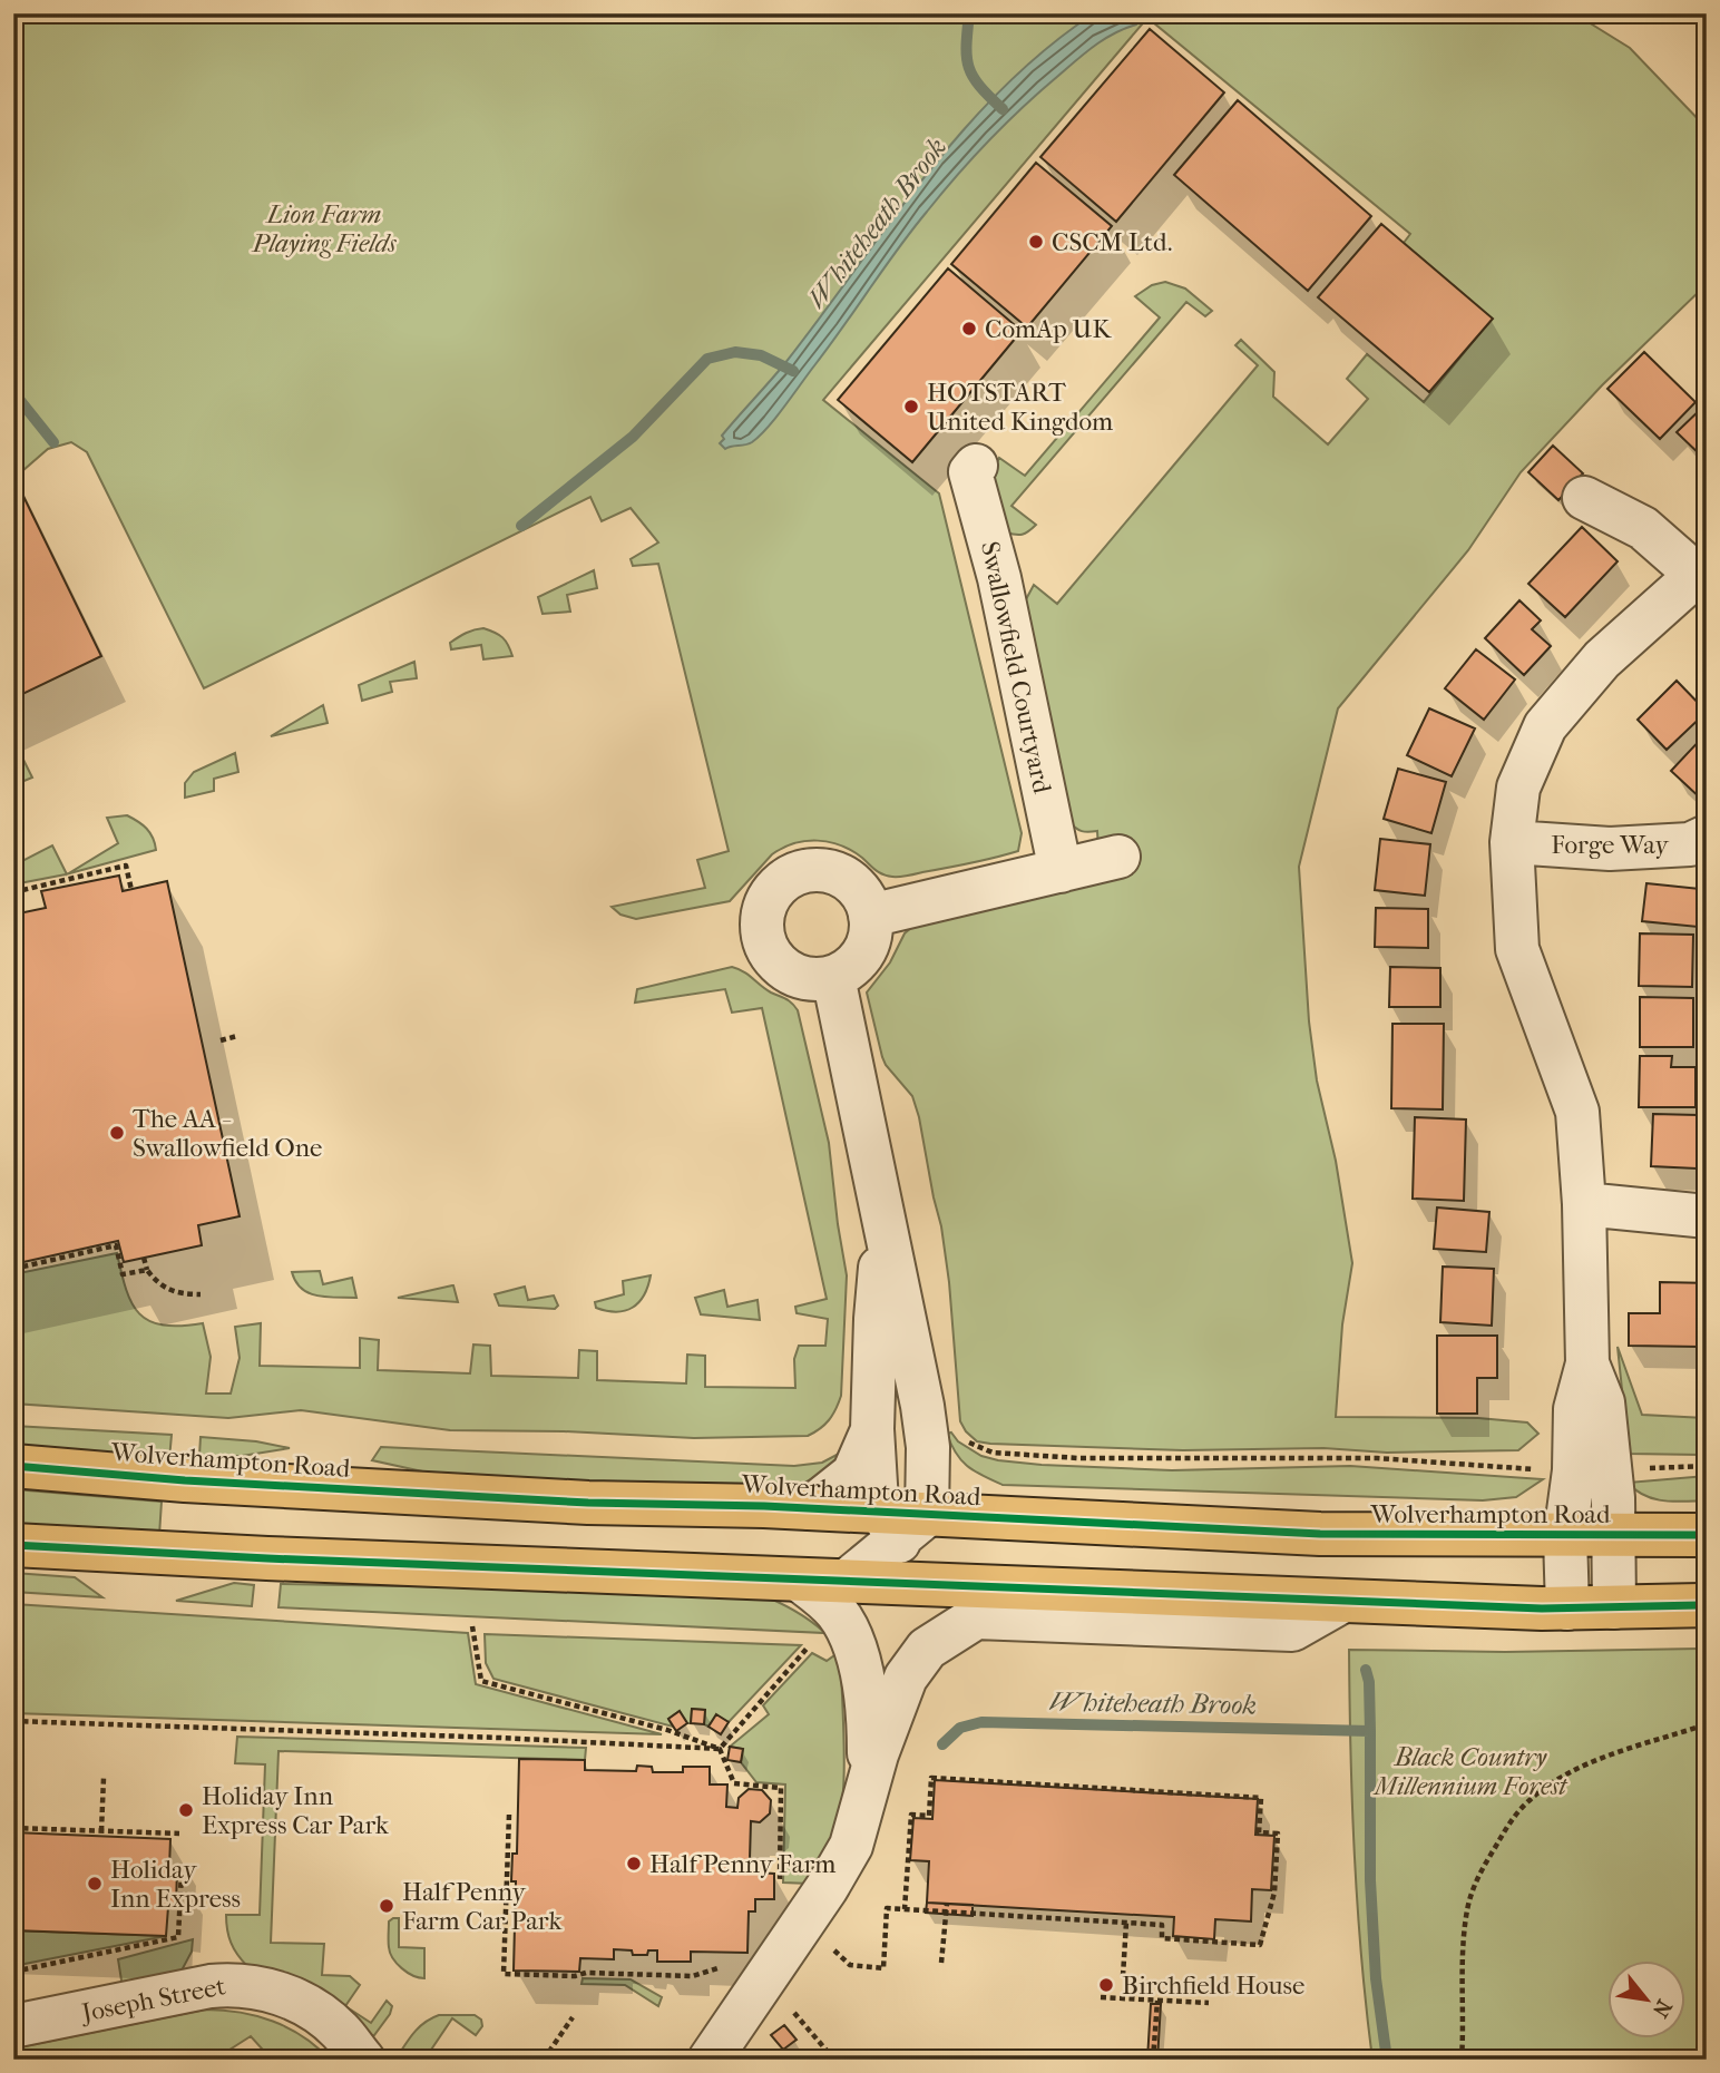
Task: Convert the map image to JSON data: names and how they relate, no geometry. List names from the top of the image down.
{
  "streets": {
    "highway": ["Wolverhampton Road"],
    "street": ["Swallowfield Courtyard", "Forge Way", "Joseph Street"]
  },
  "water": ["Whiteheath Brook"],
  "parks": ["Lion Farm Playing Fields", "Black Country Millennium Forest"],
  "places": [
    "CSCM Ltd.",
    "ComAp UK",
    "HOTSTART United Kingdom",
    "The AA - Swallowfield One",
    "Holiday Inn Express Car Park",
    "Half Penny Farm",
    "Holiday Inn Express",
    "Half Penny Farm Car Park",
    "Birchfield House"
  ],
  "north": "bottom right"
}
